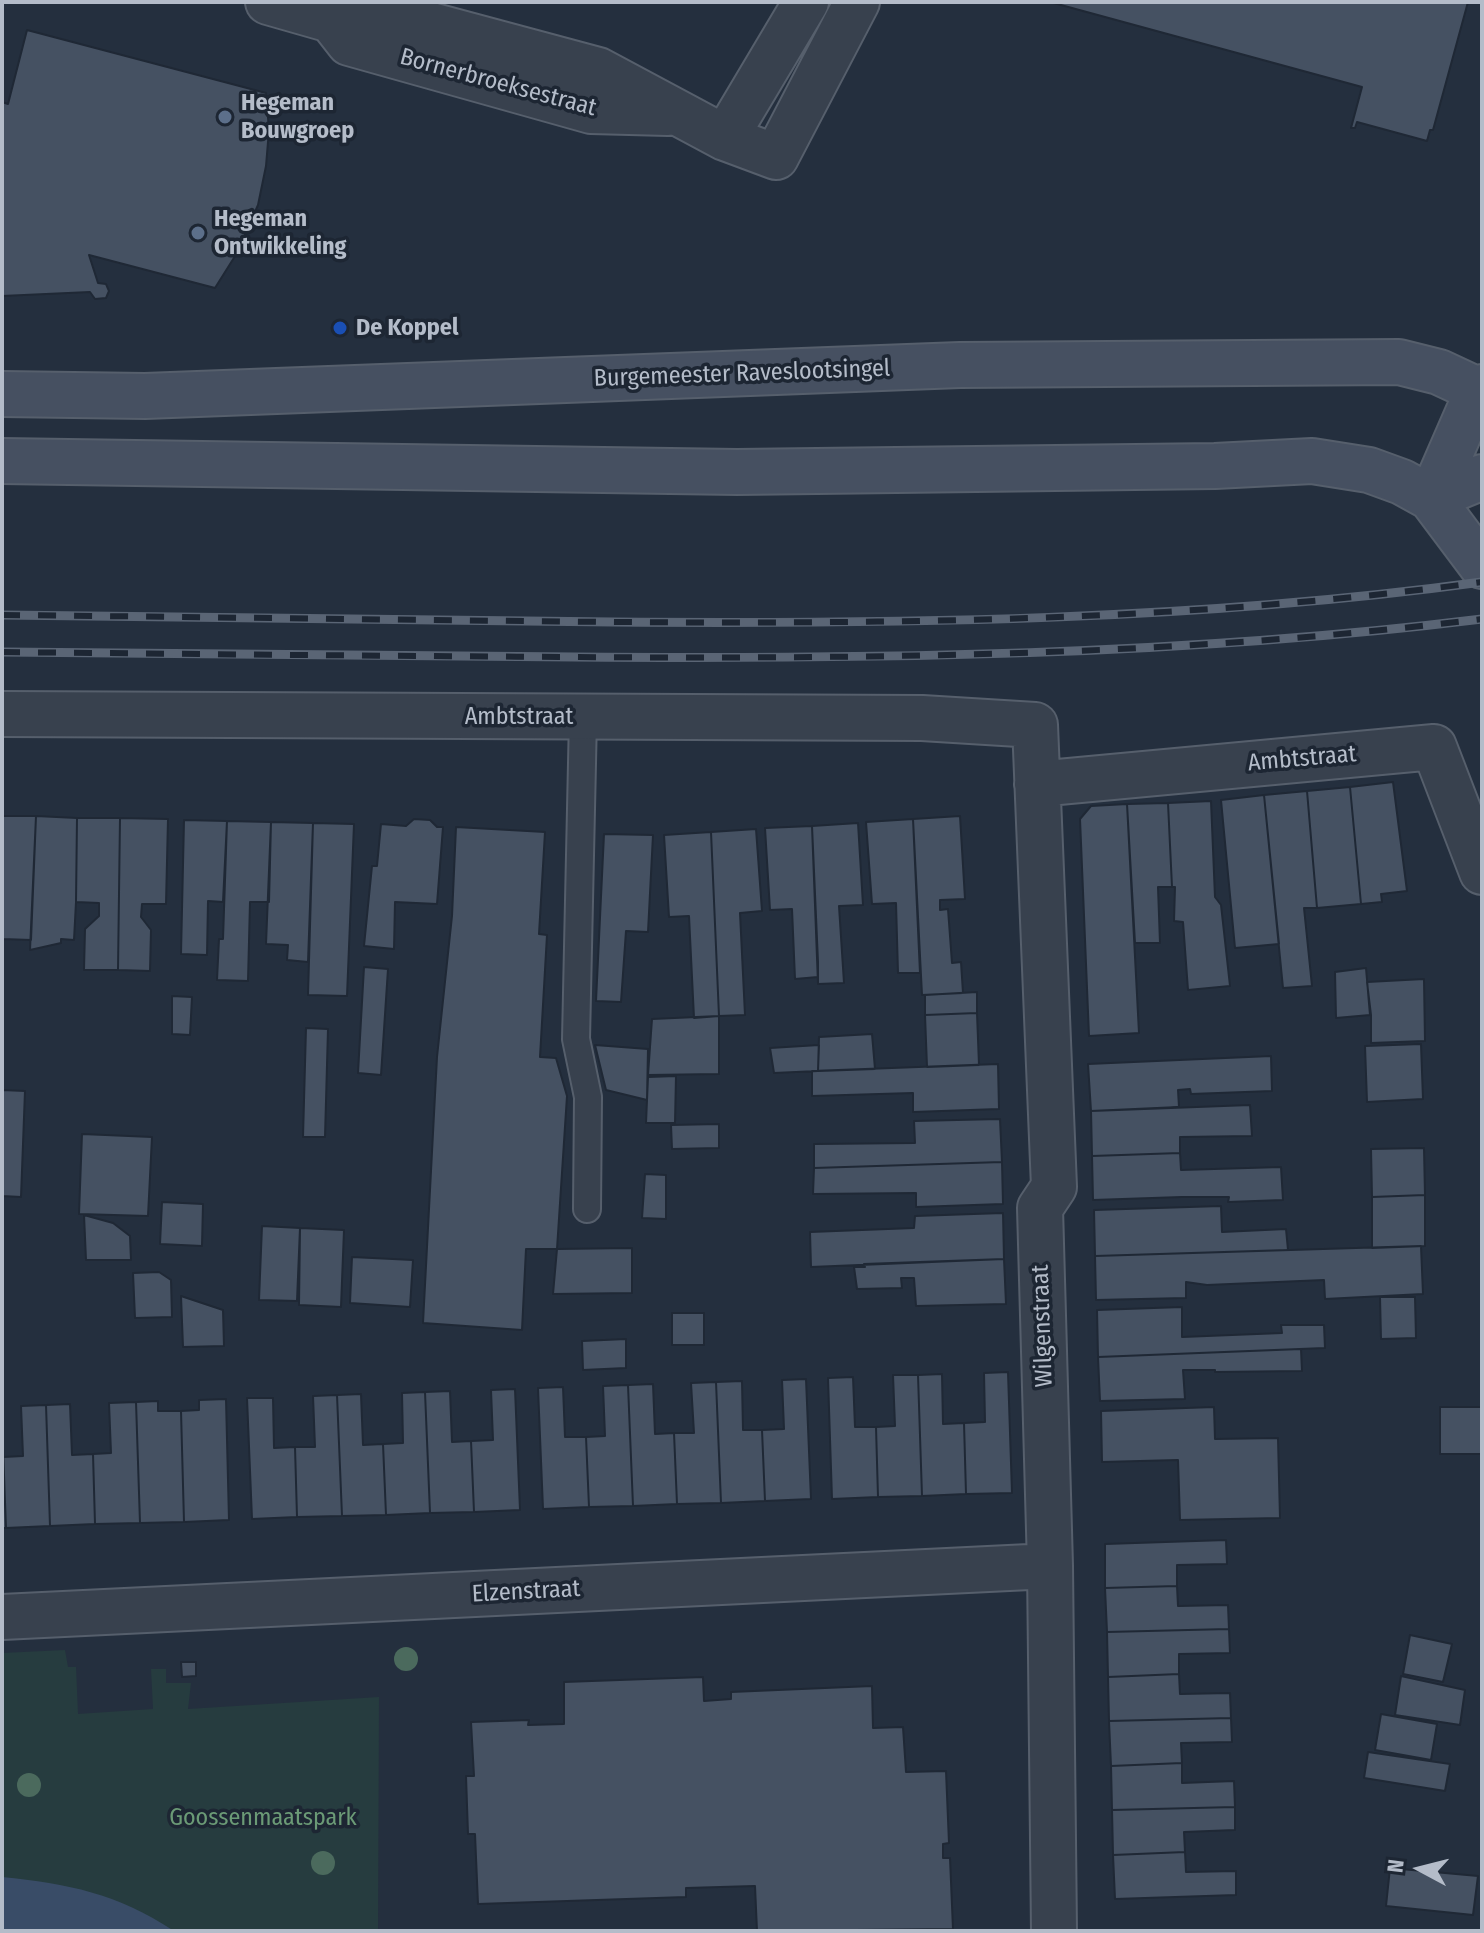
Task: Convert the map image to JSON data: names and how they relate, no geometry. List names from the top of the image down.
{
  "streets": {
    "main road": ["Burgemeester Raveslootsingel"],
    "street": [
      "Bornerbroeksestraat",
      "Ambtstraat",
      "Wilgenstraat",
      "Elzenstraat"
    ]
  },
  "crossings": [
    ["Ambtstraat", "Wilgenstraat"],
    ["Wilgenstraat", "Elzenstraat"]
  ],
  "parks": ["Goossenmaatspark"],
  "places": ["Hegeman Bouwgroep", "Hegeman Ontwikkeling", "De Koppel"],
  "north": "left"
}
